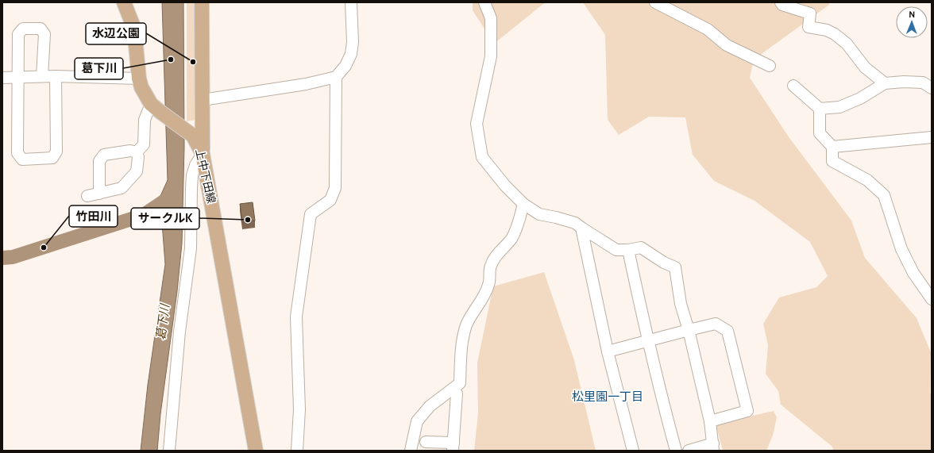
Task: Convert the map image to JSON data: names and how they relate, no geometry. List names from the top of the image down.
{
  "streets": {
    "main road": ["上中下田線"]
  },
  "districts": ["松里園一丁目"],
  "water": ["葛下川"],
  "places": [
    "葛下川",
    "水辺公園",
    "サークルK",
    "竹田川"
  ],
  "north": "top"
}
